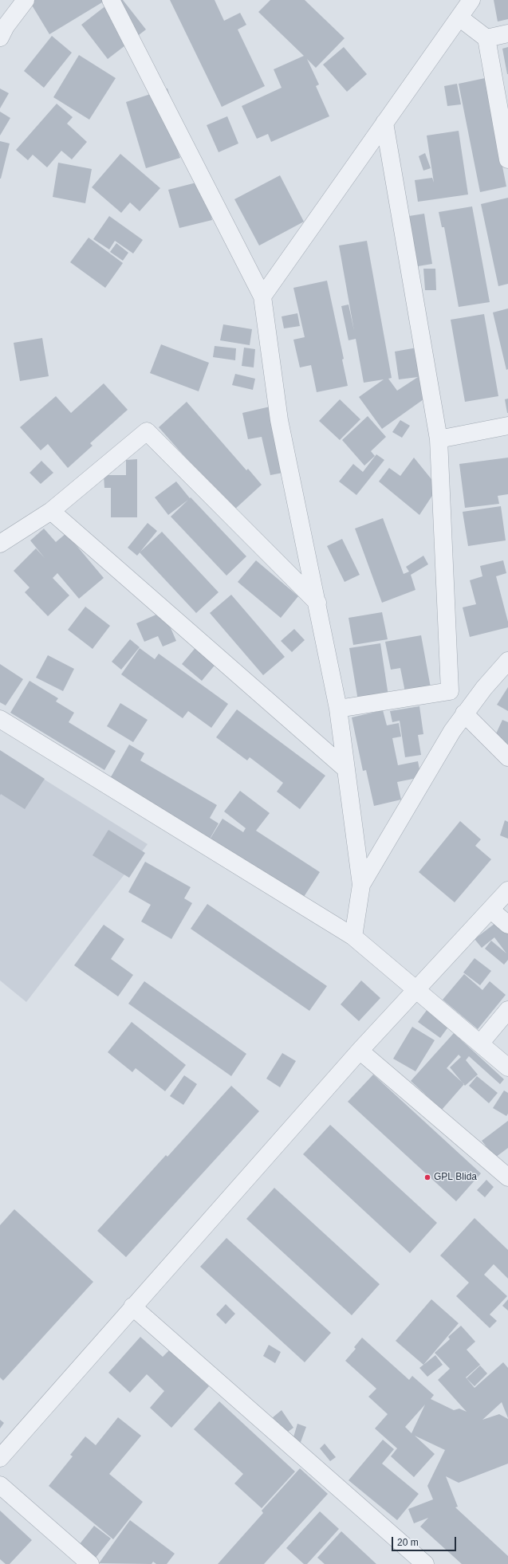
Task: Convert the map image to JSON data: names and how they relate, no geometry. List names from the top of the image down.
{
  "places": ["GPL Blida"],
  "scale_bar": "20 m"
}
